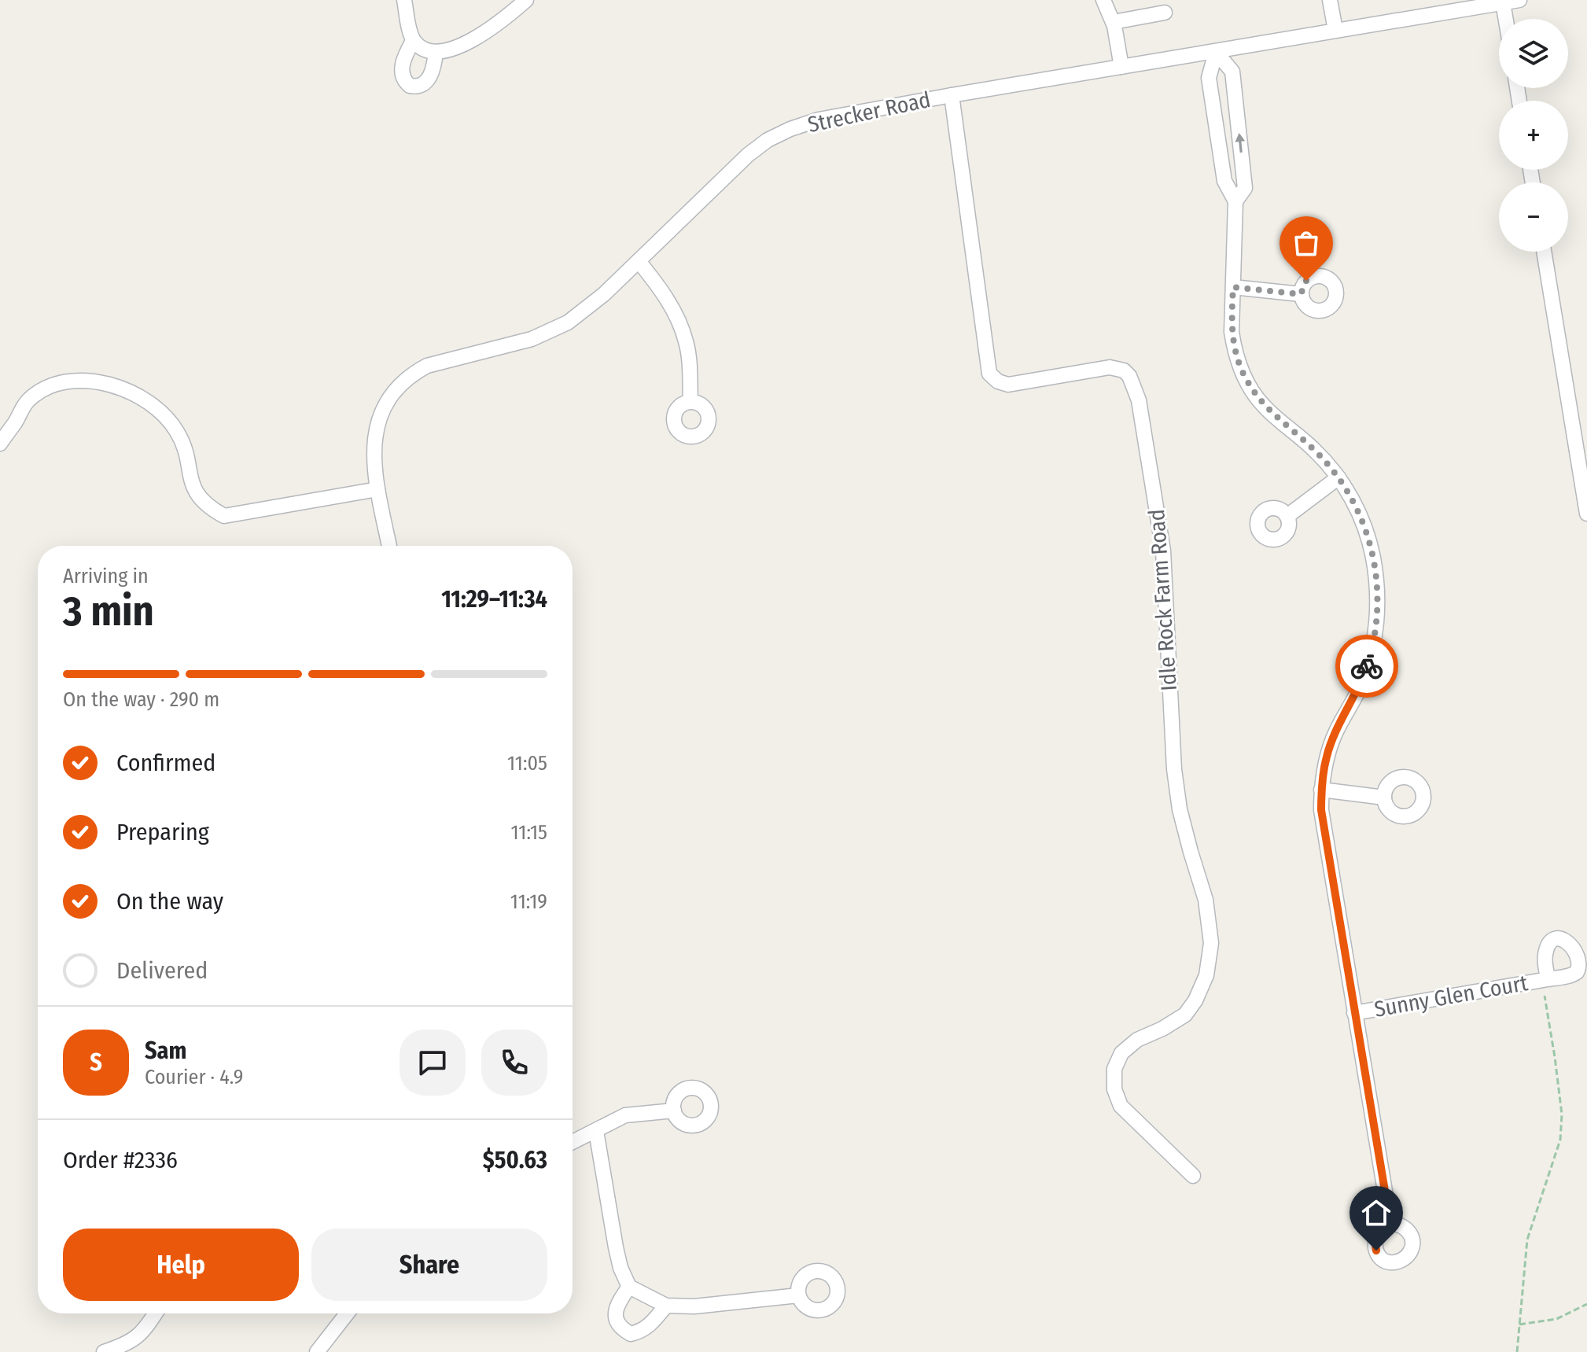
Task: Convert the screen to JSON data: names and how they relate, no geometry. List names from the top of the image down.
{
  "streets": {
    "street": ["Strecker Road", "Idle Rock Farm Road", "Sunny Glen Court"]
  },
  "crossings": [
    ["Strecker Road", "Idle Rock Farm Road"]
  ],
  "page": {
    "map_buttons": ["+", "−"],
    "heading": ["3 min", "Arriving in", "11:29–11:34"],
    "panel": [
      "Sam",
      "Courier · 4.9",
      "Order #2336",
      "$50.63"
    ],
    "bar": "On the way · 290 m",
    "list": [
      ["Confirmed", "11:05"],
      ["Preparing", "11:15"],
      ["On the way", "11:19"],
      "Delivered"
    ],
    "round": "S",
    "buttons": ["Help", "Share"]
  }
}
